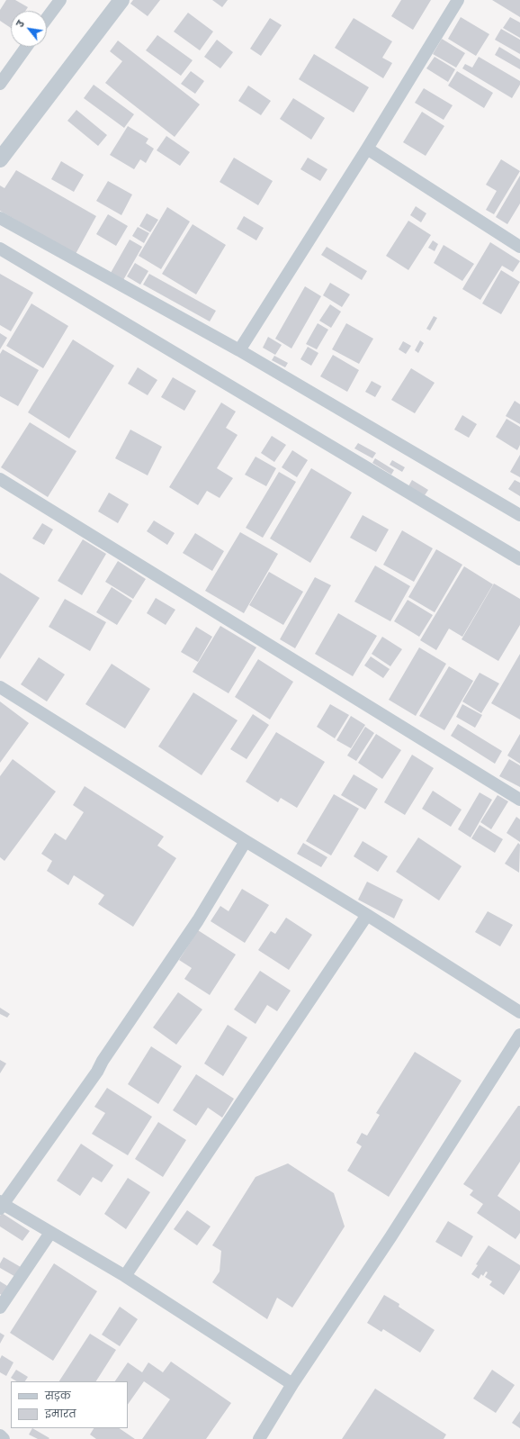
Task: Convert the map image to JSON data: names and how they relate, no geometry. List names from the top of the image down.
{
  "legend": ["सड़क", "इमारत"],
  "north": "top left"
}
